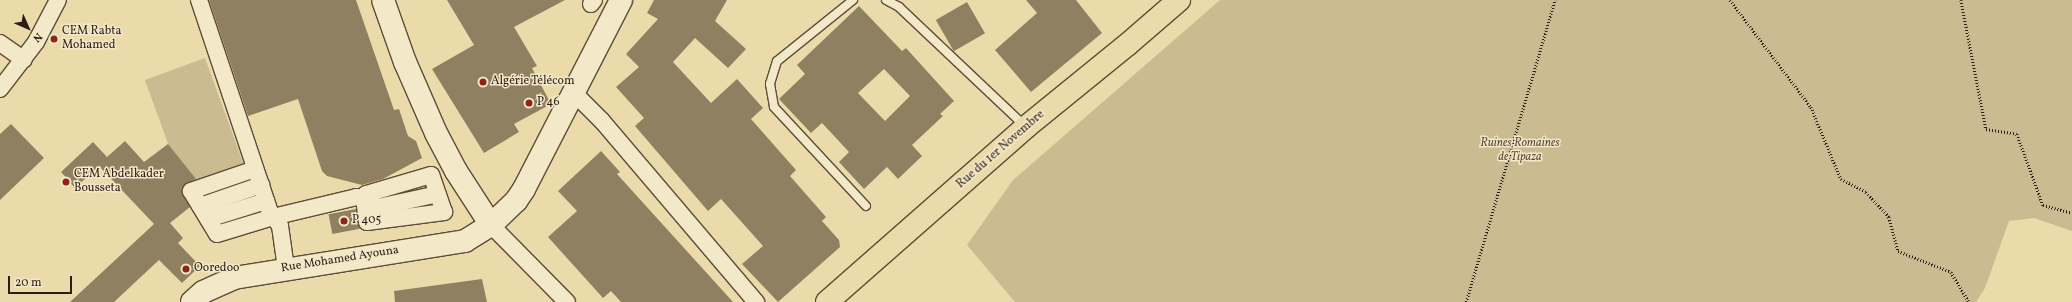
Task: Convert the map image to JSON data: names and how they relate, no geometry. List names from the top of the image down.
{
  "streets": {
    "main road": ["Rue du 1er Novembre", "Rue Mohamed Ayouna"]
  },
  "parks": ["Ruines Romaines de Tipaza"],
  "places": [
    "CEM Rabta Mohamed",
    "Algérie Télécom",
    "P 46",
    "CEM Abdelkader Bousseta",
    "P 405",
    "Ooredoo"
  ],
  "scale_bar": "20 m",
  "north": "bottom right"
}
